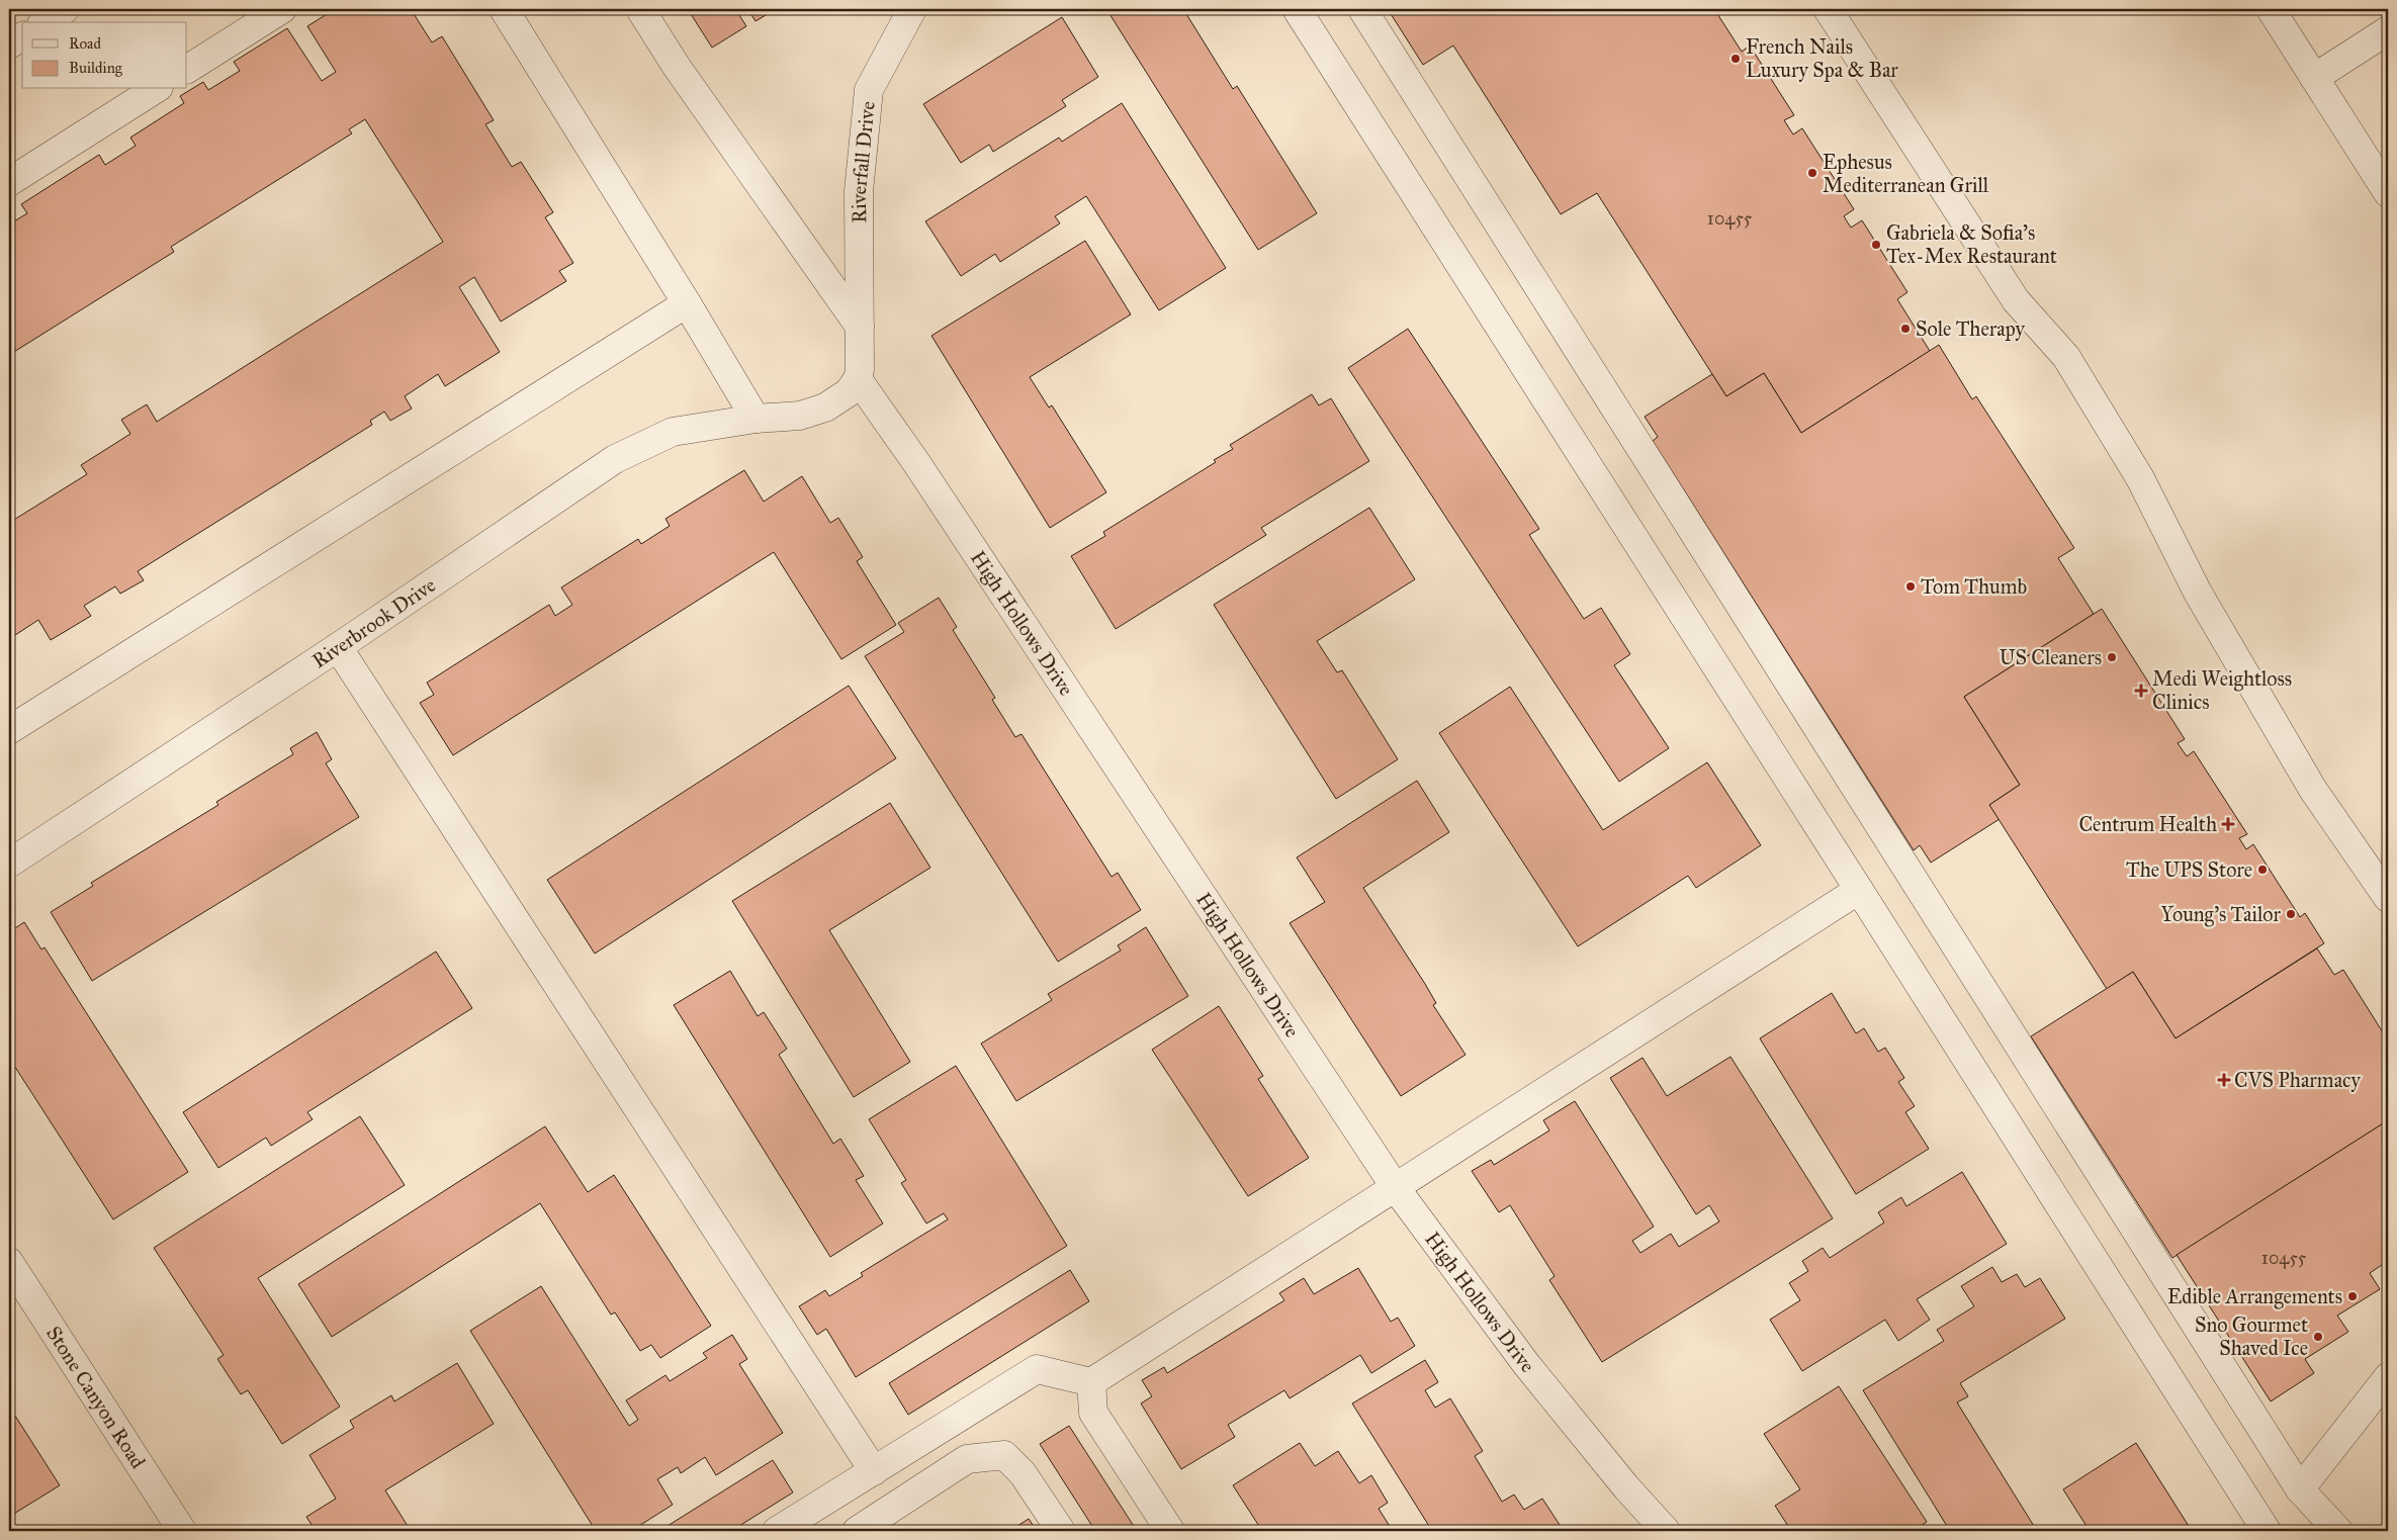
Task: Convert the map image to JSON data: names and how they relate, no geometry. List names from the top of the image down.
{
  "streets": {
    "street": [
      "Riverfall Drive",
      "Riverbrook Drive",
      "High Hollows Drive",
      "Stone Canyon Road"
    ]
  },
  "places": {
    "other": [
      "French Nails Luxury Spa & Bar",
      "Ephesus Mediterranean Grill",
      "Gabriela & Sofia's Tex-Mex Restaurant",
      "Sole Therapy",
      "Tom Thumb",
      "US Cleaners",
      "The UPS Store",
      "Young's Tailor",
      "Edible Arrangements",
      "Sno Gourmet Shaved Ice"
    ],
    "health": ["Medi Weightloss Clinics", "Centrum Health", "CVS Pharmacy"]
  },
  "house_numbers": ["10455", "10455"],
  "legend": ["Road", "Building"]
}
